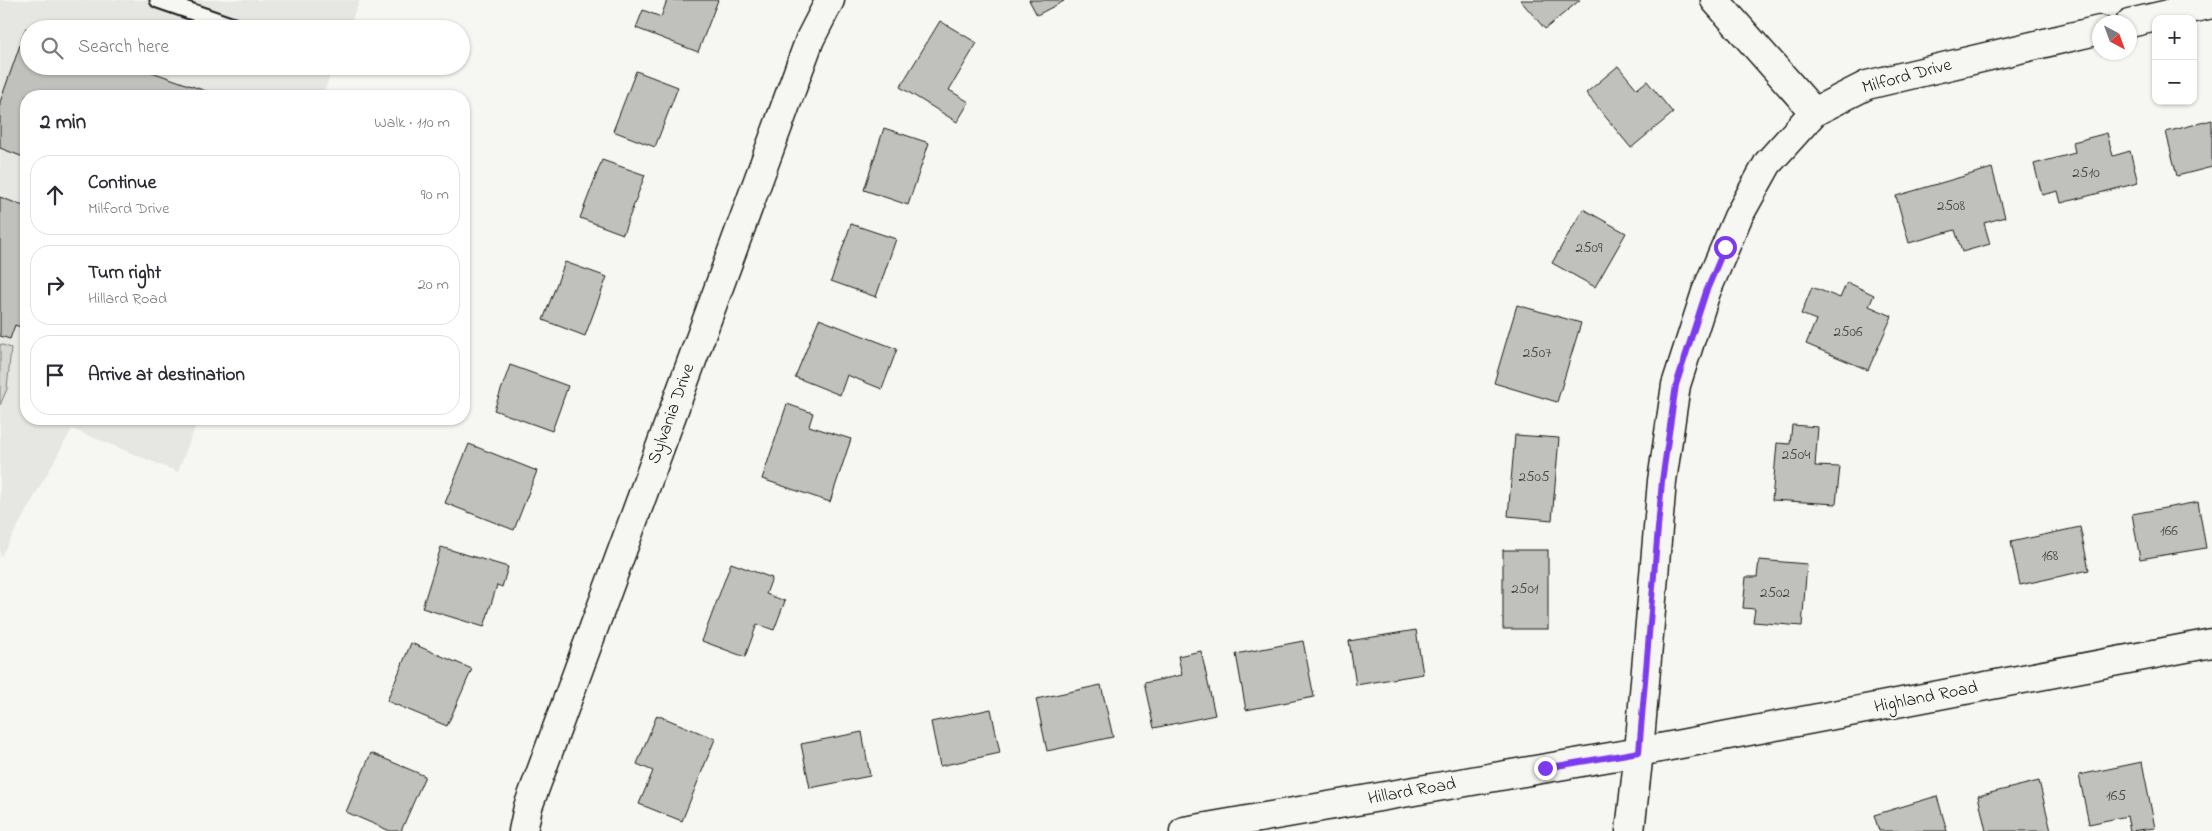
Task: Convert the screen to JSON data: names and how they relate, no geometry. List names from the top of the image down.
{
  "streets": {
    "street": [
      "Milford Drive",
      "Sylvania Drive",
      "Highland Road",
      "Hillard Road"
    ]
  },
  "crossings": [
    ["Milford Drive", "Highland Road"],
    ["Milford Drive", "Hillard Road"],
    ["Highland Road", "Hillard Road"]
  ],
  "house_numbers": [
    "2510",
    "2508",
    "2509",
    "2506",
    "2507",
    "2504",
    "2505",
    "166",
    "168",
    "2501",
    "2502",
    "165"
  ],
  "north": "bottom right",
  "page": {
    "map_buttons": ["+", "−"],
    "search": "Search here",
    "heading": ["2 min", "Walk · 110 m"],
    "list": [
      ["Continue", "Milford Drive", "90 m"],
      ["Turn right", "Hillard Road", "20 m"],
      "Arrive at destination"
    ]
  }
}
